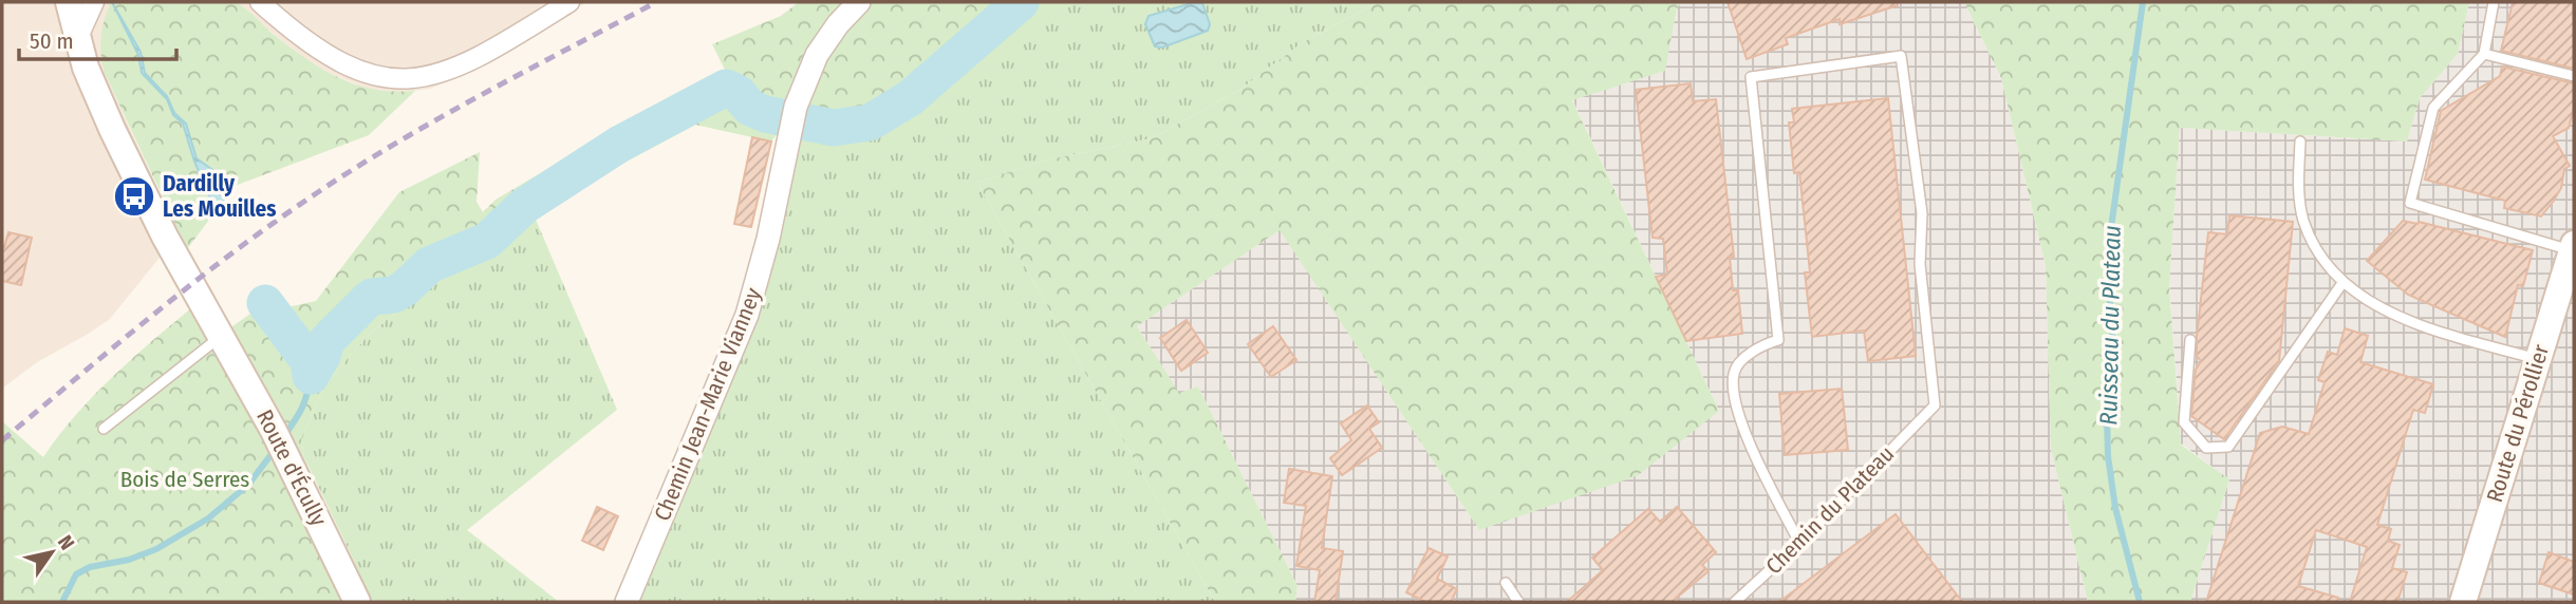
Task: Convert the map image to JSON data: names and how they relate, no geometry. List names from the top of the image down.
{
  "streets": {
    "main road": ["Route du Pérollier", "Route d'Écully"],
    "street": ["Chemin Jean-Marie Vianney"],
    "lane": ["Chemin du Plateau"]
  },
  "water": ["Ruisseau du Plateau"],
  "parks": ["Bois de Serres"],
  "places": {
    "bus stop": ["Dardilly Les Mouilles"]
  },
  "scale_bar": "50 m",
  "north": "top right"
}
